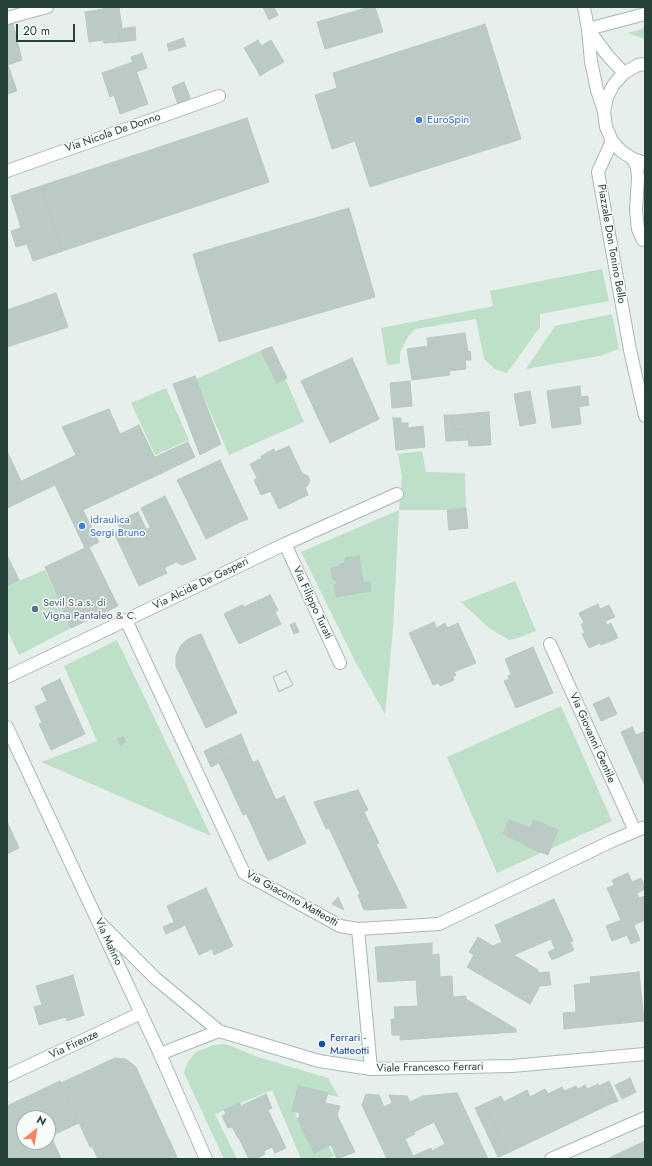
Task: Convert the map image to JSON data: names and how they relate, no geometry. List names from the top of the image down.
{
  "streets": {
    "street": [
      "Via Nicola De Donno",
      "Piazzale Don Tonino Bello",
      "Via Alcide De Gasperi",
      "Via Filippo Turati",
      "Via Giovanni Gentile",
      "Via Giacomo Matteotti",
      "Via Matino",
      "Via Firenze",
      "Viale Francesco Ferrari"
    ]
  },
  "crossings": [
    ["Via Alcide De Gasperi", "Via Filippo Turati"],
    ["Via Alcide De Gasperi", "Via Giacomo Matteotti"],
    ["Via Giovanni Gentile", "Via Giacomo Matteotti"],
    ["Via Matino", "Via Firenze"],
    ["Via Matino", "Viale Francesco Ferrari"]
  ],
  "places": [
    "EuroSpin",
    "idraulica Sergi Bruno",
    "Sevil S.a.s. di Vigna Pantaleo & C.",
    "Ferrari - Matteotti"
  ],
  "scale_bar": "20 m",
  "north": "top right"
}
